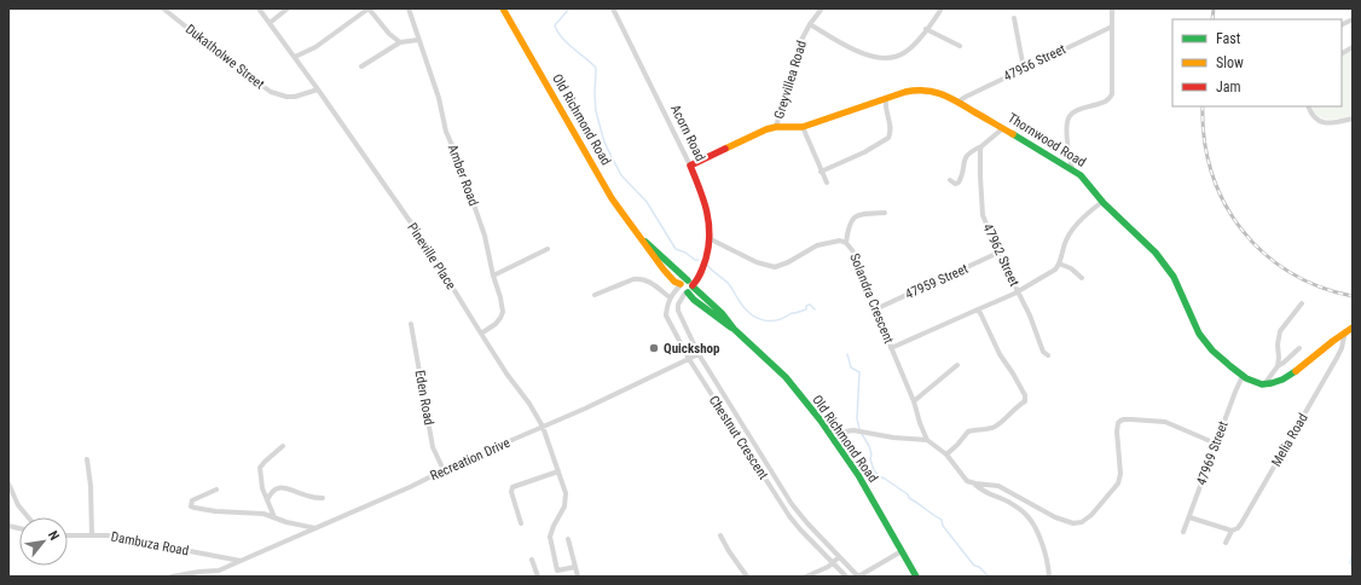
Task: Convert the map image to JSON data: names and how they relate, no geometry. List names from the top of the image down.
{
  "streets": {
    "street": [
      "Dukatholwe Street",
      "47956 Street",
      "Greyvillea Road",
      "Old Richmond Road",
      "Acorn Road",
      "Thornwood Road",
      "Amber Road",
      "47962 Street",
      "Pineville Place",
      "47959 Street",
      "Solandra Crescent",
      "Eden Road",
      "Chestnut Crescent",
      "Melia Road",
      "47969 Street",
      "Recreation Drive",
      "Dambuza Road"
    ]
  },
  "crossings": [
    ["Dukatholwe Street", "Pineville Place"],
    ["47956 Street", "Thornwood Road"],
    ["Greyvillea Road", "Thornwood Road"],
    ["Old Richmond Road", "Acorn Road"],
    ["Old Richmond Road", "Chestnut Crescent"],
    ["Acorn Road", "Thornwood Road"],
    ["Acorn Road", "Solandra Crescent"],
    ["Acorn Road", "Chestnut Crescent"],
    ["Thornwood Road", "47969 Street"],
    ["Amber Road", "Pineville Place"],
    ["47962 Street", "47959 Street"],
    ["Pineville Place", "Recreation Drive"],
    ["47959 Street", "Solandra Crescent"],
    ["Eden Road", "Recreation Drive"],
    ["Chestnut Crescent", "Recreation Drive"],
    ["Recreation Drive", "Dambuza Road"]
  ],
  "places": ["Quickshop"],
  "legend": ["Fast", "Slow", "Jam"],
  "north": "top right"
}
